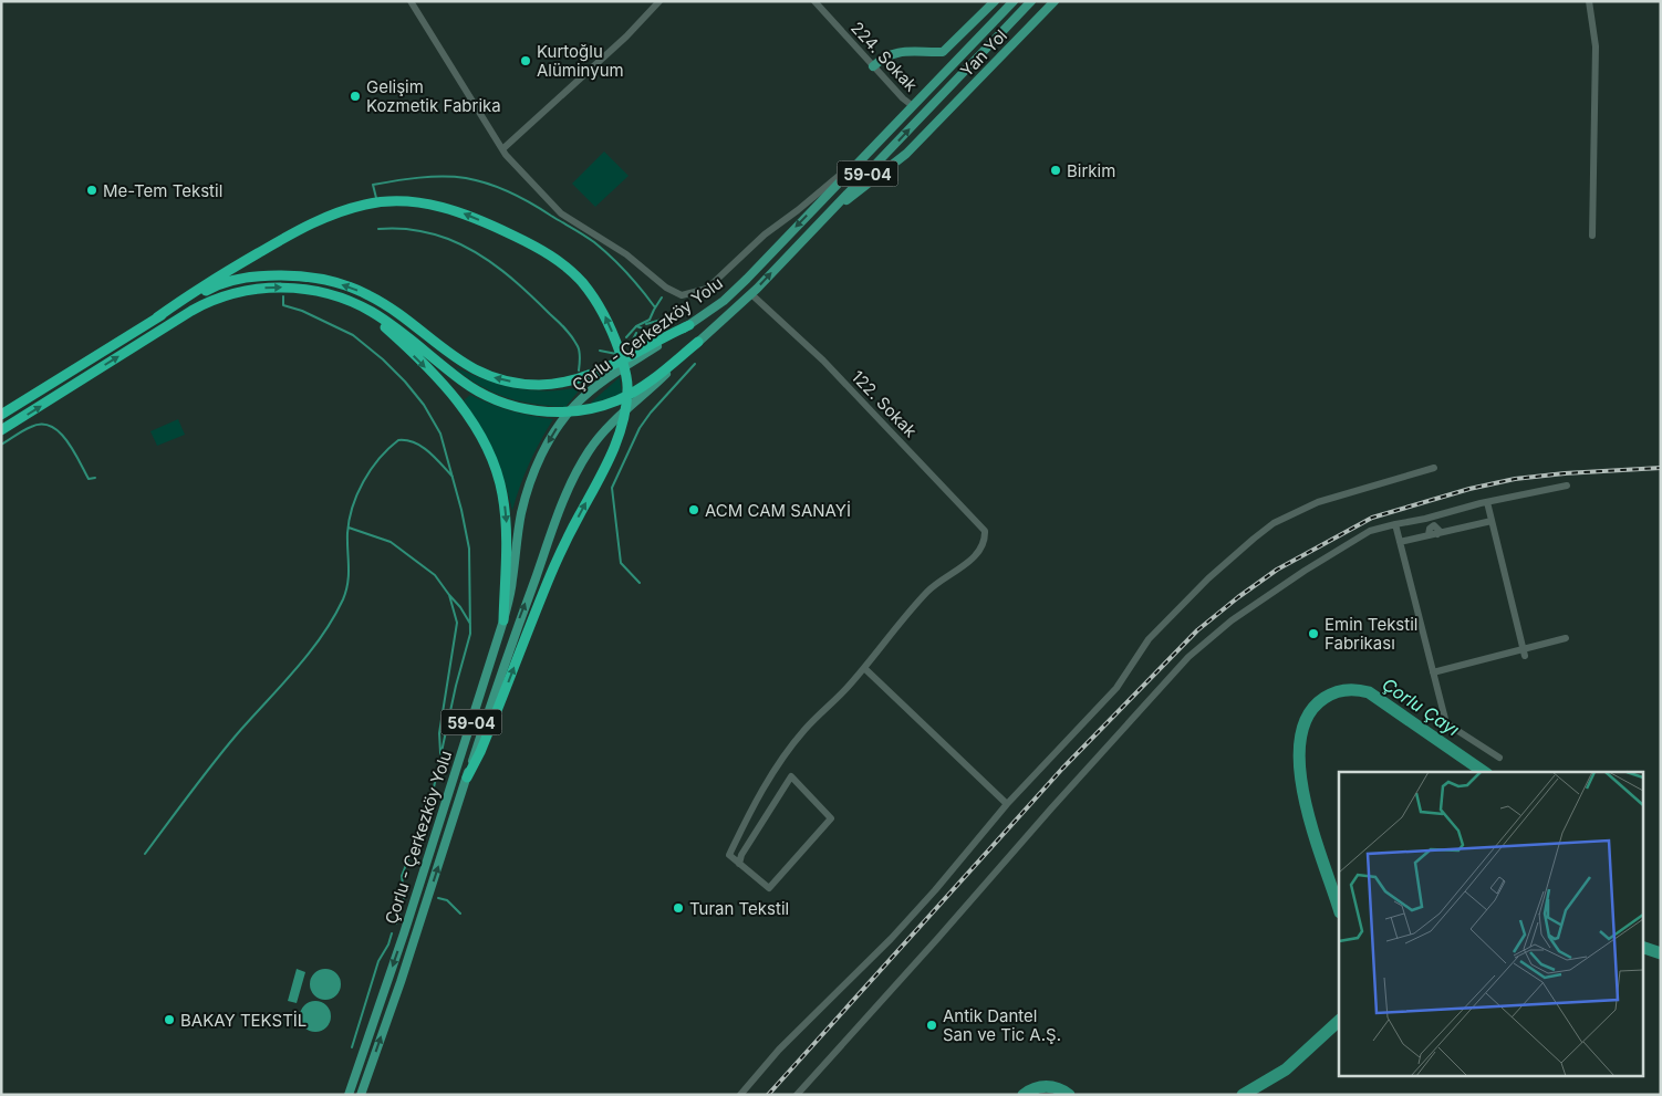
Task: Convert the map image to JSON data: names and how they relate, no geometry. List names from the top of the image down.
{
  "streets": {
    "main road": ["Yan Yol", "59-04", "Çorlu - Çerkezköy Yolu"],
    "street": ["224. Sokak", "122. Sokak"]
  },
  "crossings": [
    ["Yan Yol", "Çorlu - Çerkezköy Yolu"],
    ["224. Sokak", "Çorlu - Çerkezköy Yolu"],
    ["Çorlu - Çerkezköy Yolu", "122. Sokak"]
  ],
  "water": ["Çorlu Çayı"],
  "places": [
    "Kurtoğlu Alüminyum",
    "Gelişim Kozmetik Fabrika",
    "Birkim",
    "Me-Tem Tekstil",
    "ACM CAM SANAYİ",
    "Emin Tekstil Fabrikası",
    "Turan Tekstil",
    "BAKAY TEKSTİL",
    "Antik Dantel San ve Tic A.Ş."
  ]
}
